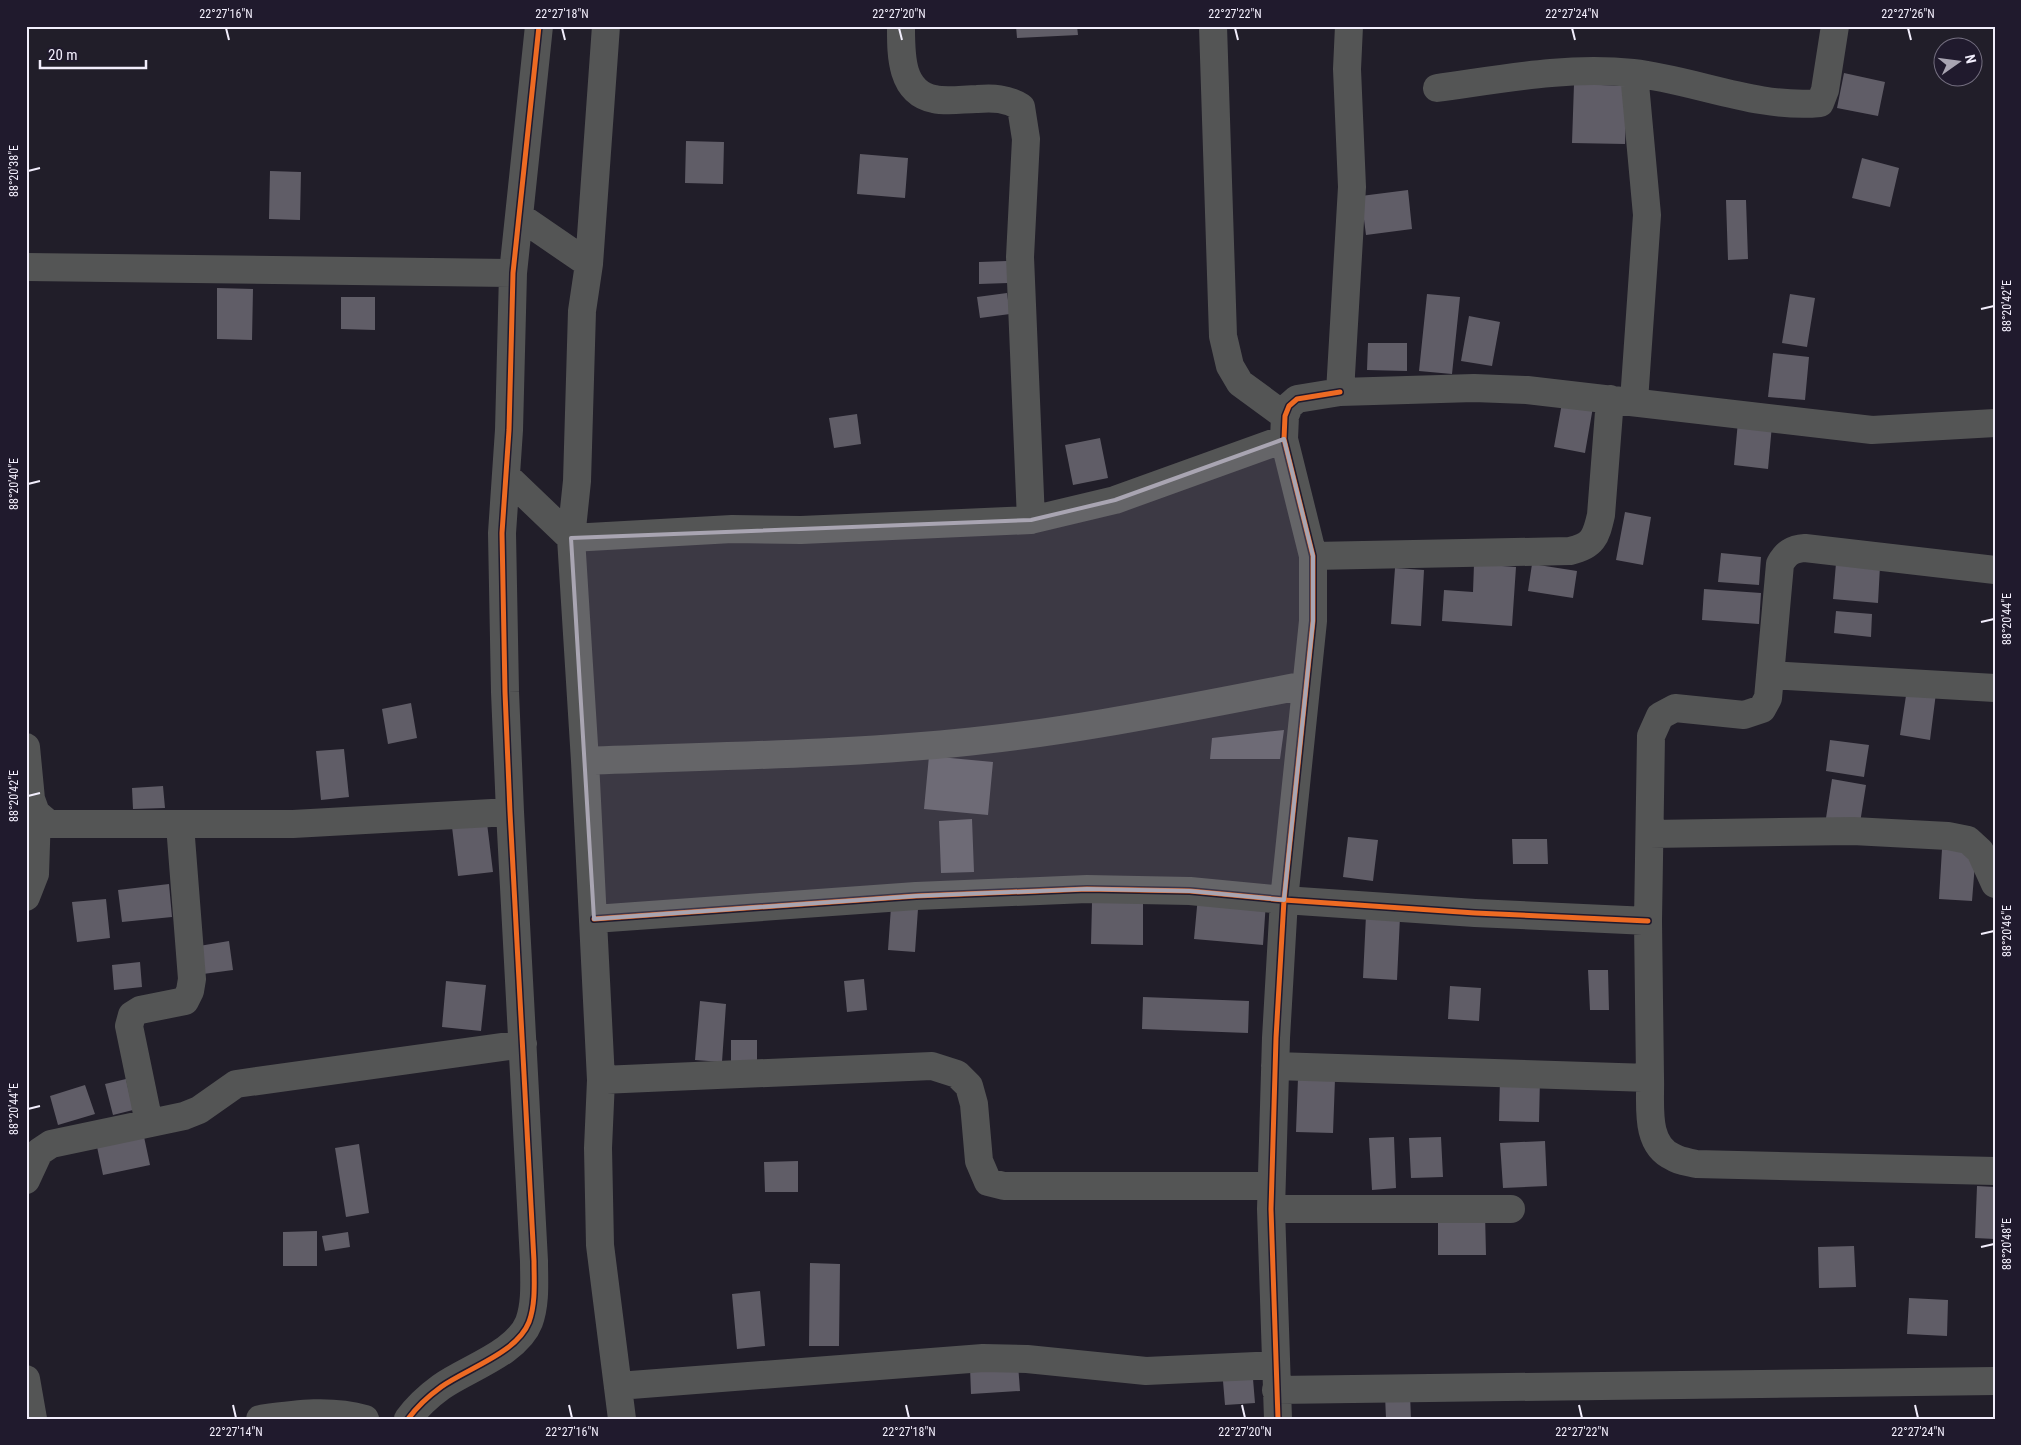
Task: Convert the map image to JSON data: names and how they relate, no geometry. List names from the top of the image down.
{
  "scale_bar": "20 m",
  "north": "right",
  "coordinates": [
    "22°27'16\"N",
    "22°27'18\"N",
    "22°27'20\"N",
    "22°27'22\"N",
    "22°27'24\"N",
    "22°27'26\"N",
    "88°20'38\"E",
    "88°20'42\"E",
    "88°20'40\"E",
    "88°20'44\"E",
    "88°20'46\"E",
    "88°20'48\"E",
    "22°27'14\"N"
  ]
}
